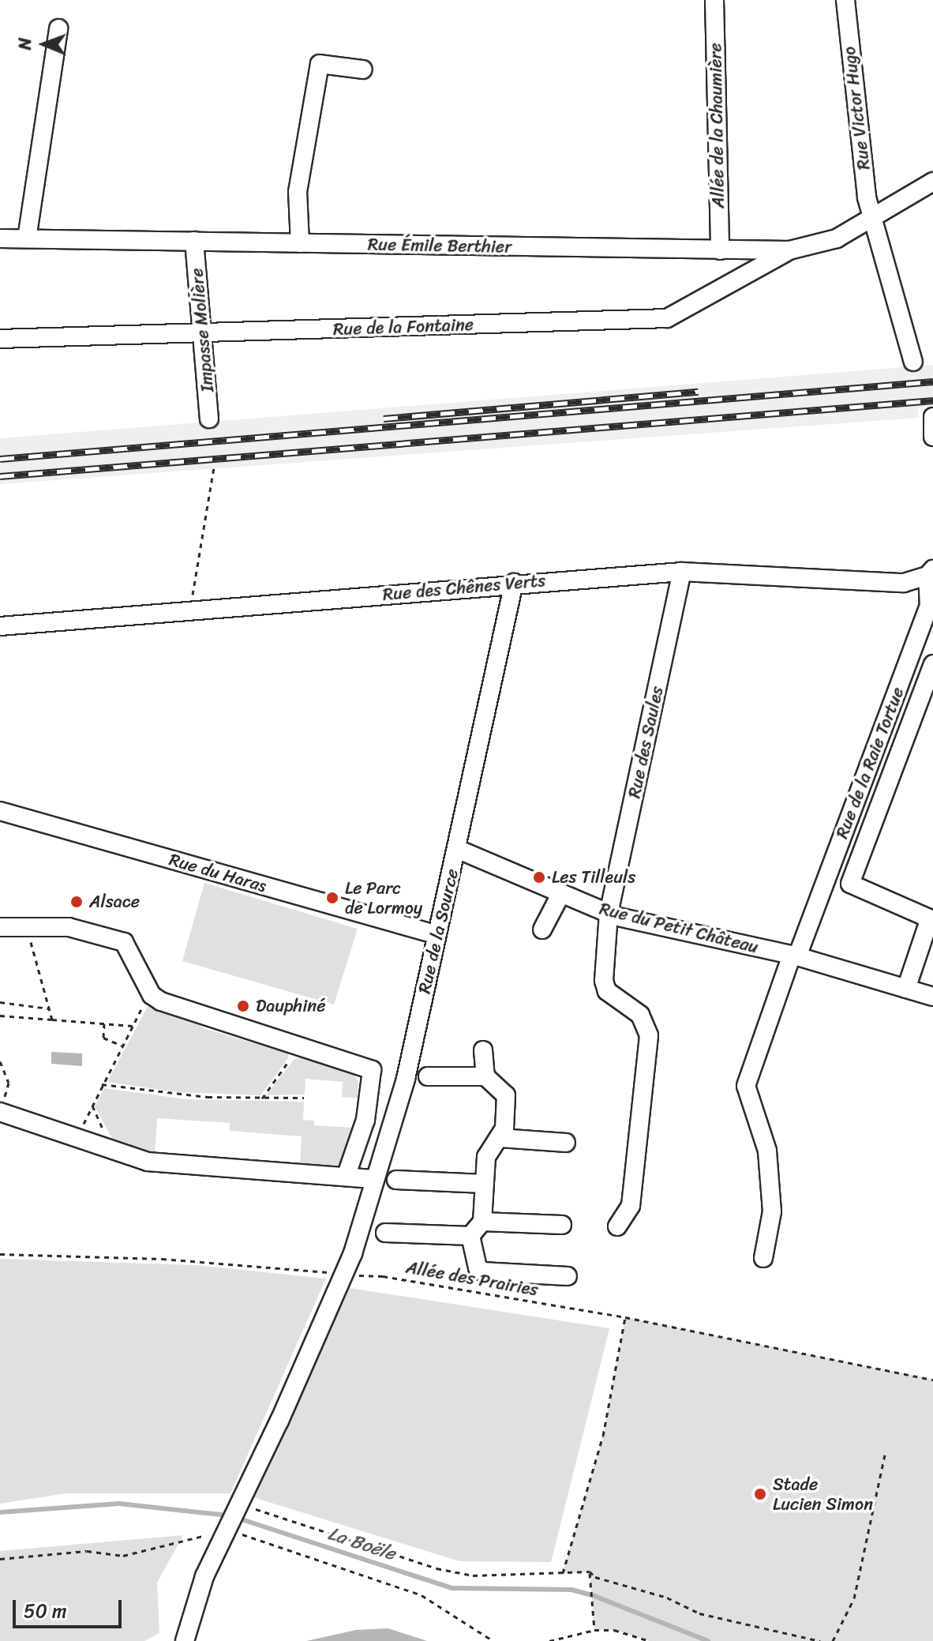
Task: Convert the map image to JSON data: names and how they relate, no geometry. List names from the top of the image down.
{
  "streets": {
    "street": [
      "Rue Victor Hugo",
      "Allée de la Chaumière",
      "Rue Émile Berthier",
      "Rue de la Fontaine",
      "Impasse Molière",
      "Rue des Chênes Verts",
      "Rue des Saules",
      "Rue de la Raie Tortue",
      "Rue du Haras",
      "Rue du Petit Château",
      "Rue de la Source"
    ],
    "path": ["Allée des Prairies"]
  },
  "crossings": [
    ["Rue Victor Hugo", "Rue Émile Berthier"],
    ["Allée de la Chaumière", "Rue Émile Berthier"],
    ["Rue Émile Berthier", "Rue de la Fontaine"],
    ["Rue Émile Berthier", "Impasse Molière"],
    ["Rue de la Fontaine", "Impasse Molière"],
    ["Rue des Chênes Verts", "Rue des Saules"],
    ["Rue des Chênes Verts", "Rue de la Raie Tortue"],
    ["Rue des Chênes Verts", "Rue de la Source"],
    ["Rue des Saules", "Rue du Petit Château"],
    ["Rue de la Raie Tortue", "Rue du Petit Château"],
    ["Rue du Haras", "Rue de la Source"],
    ["Rue du Petit Château", "Rue de la Source"],
    ["Rue de la Source", "Allée des Prairies"]
  ],
  "water": ["La Boële"],
  "places": [
    "Les Tilleuls",
    "Le Parc de Lormoy",
    "Alsace",
    "Dauphiné",
    "Stade Lucien Simon"
  ],
  "scale_bar": "50 m",
  "north": "left"
}
